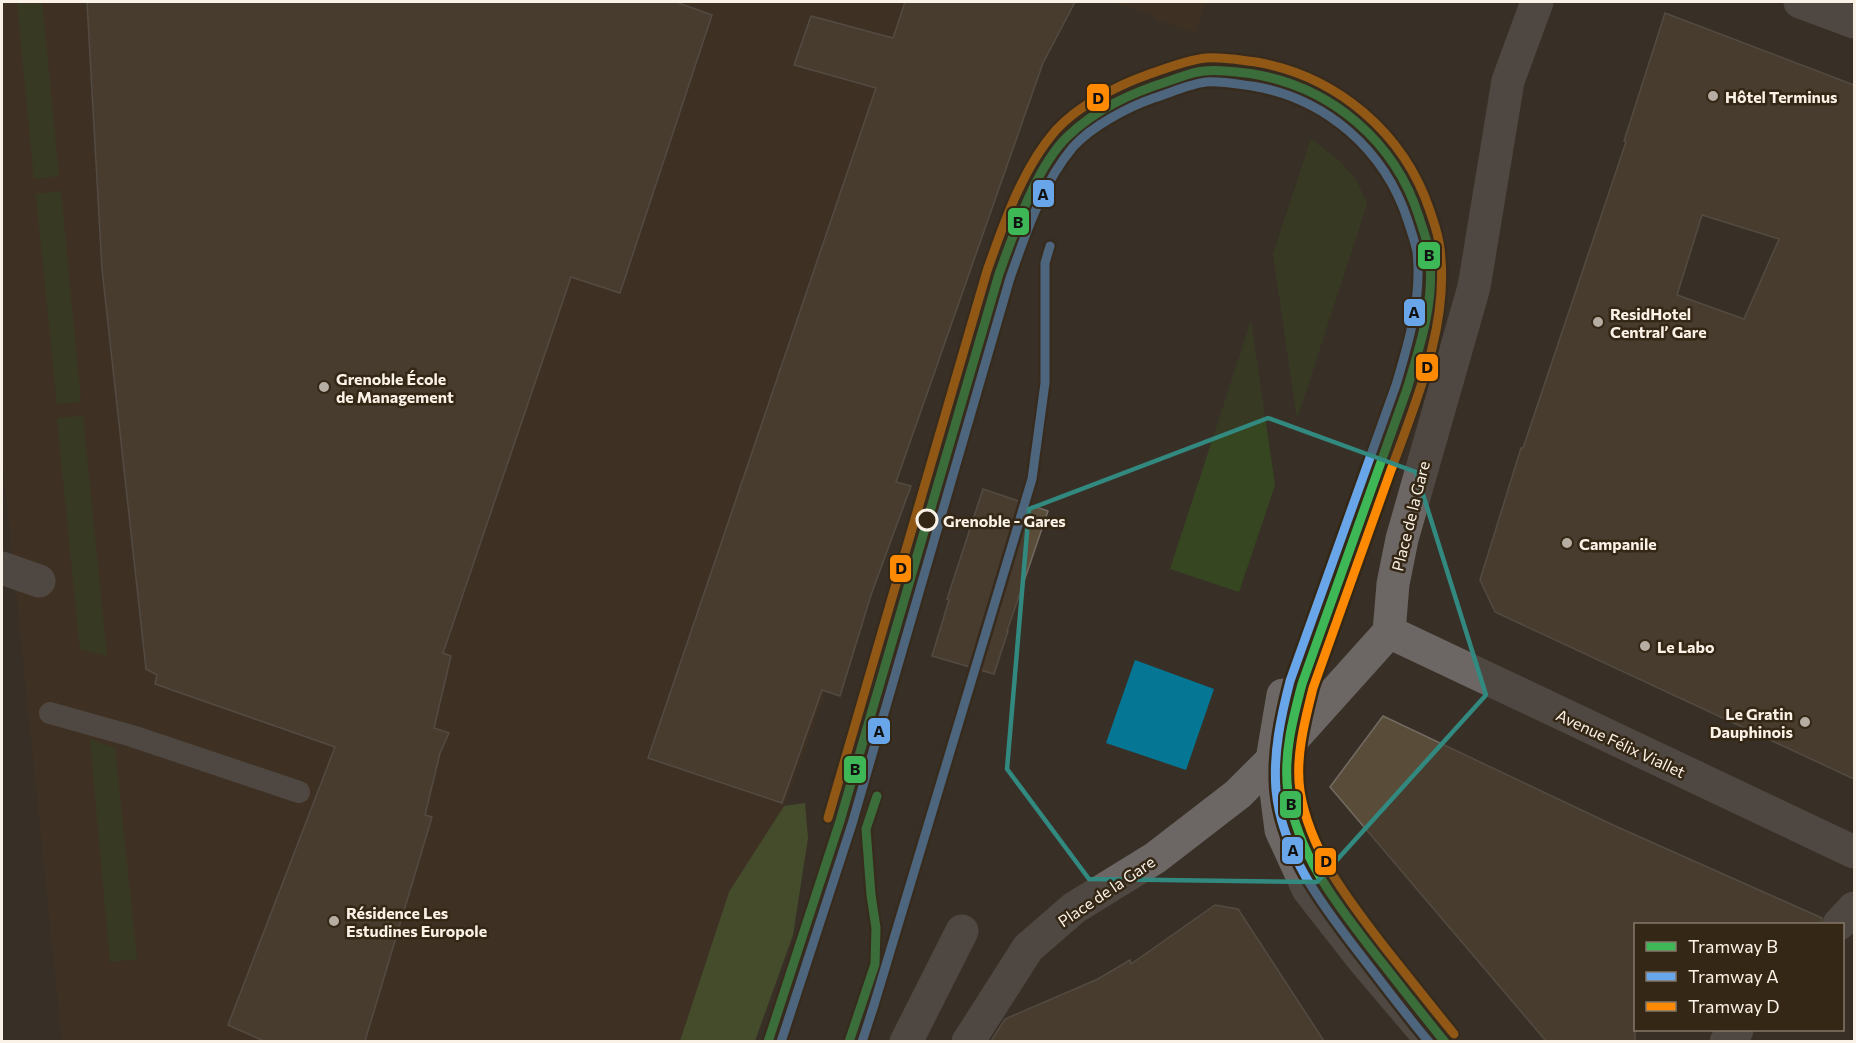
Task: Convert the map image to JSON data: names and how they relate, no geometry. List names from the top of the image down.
{
  "streets": {
    "street": ["Place de la Gare", "Avenue Félix Viallet"]
  },
  "crossings": [
    ["Place de la Gare", "Avenue Félix Viallet"]
  ],
  "places": [
    "Hôtel Terminus",
    "ResidHotel Central’ Gare",
    "Grenoble École de Management",
    "Grenoble - Gares",
    "Campanile",
    "Le Labo",
    "Le Gratin Dauphinois",
    "Résidence Les Estudines Europole"
  ],
  "lines": ["tram line D", "tram line B", "tram line A"],
  "legend": ["Tramway B", "Tramway A", "Tramway D"]
}
